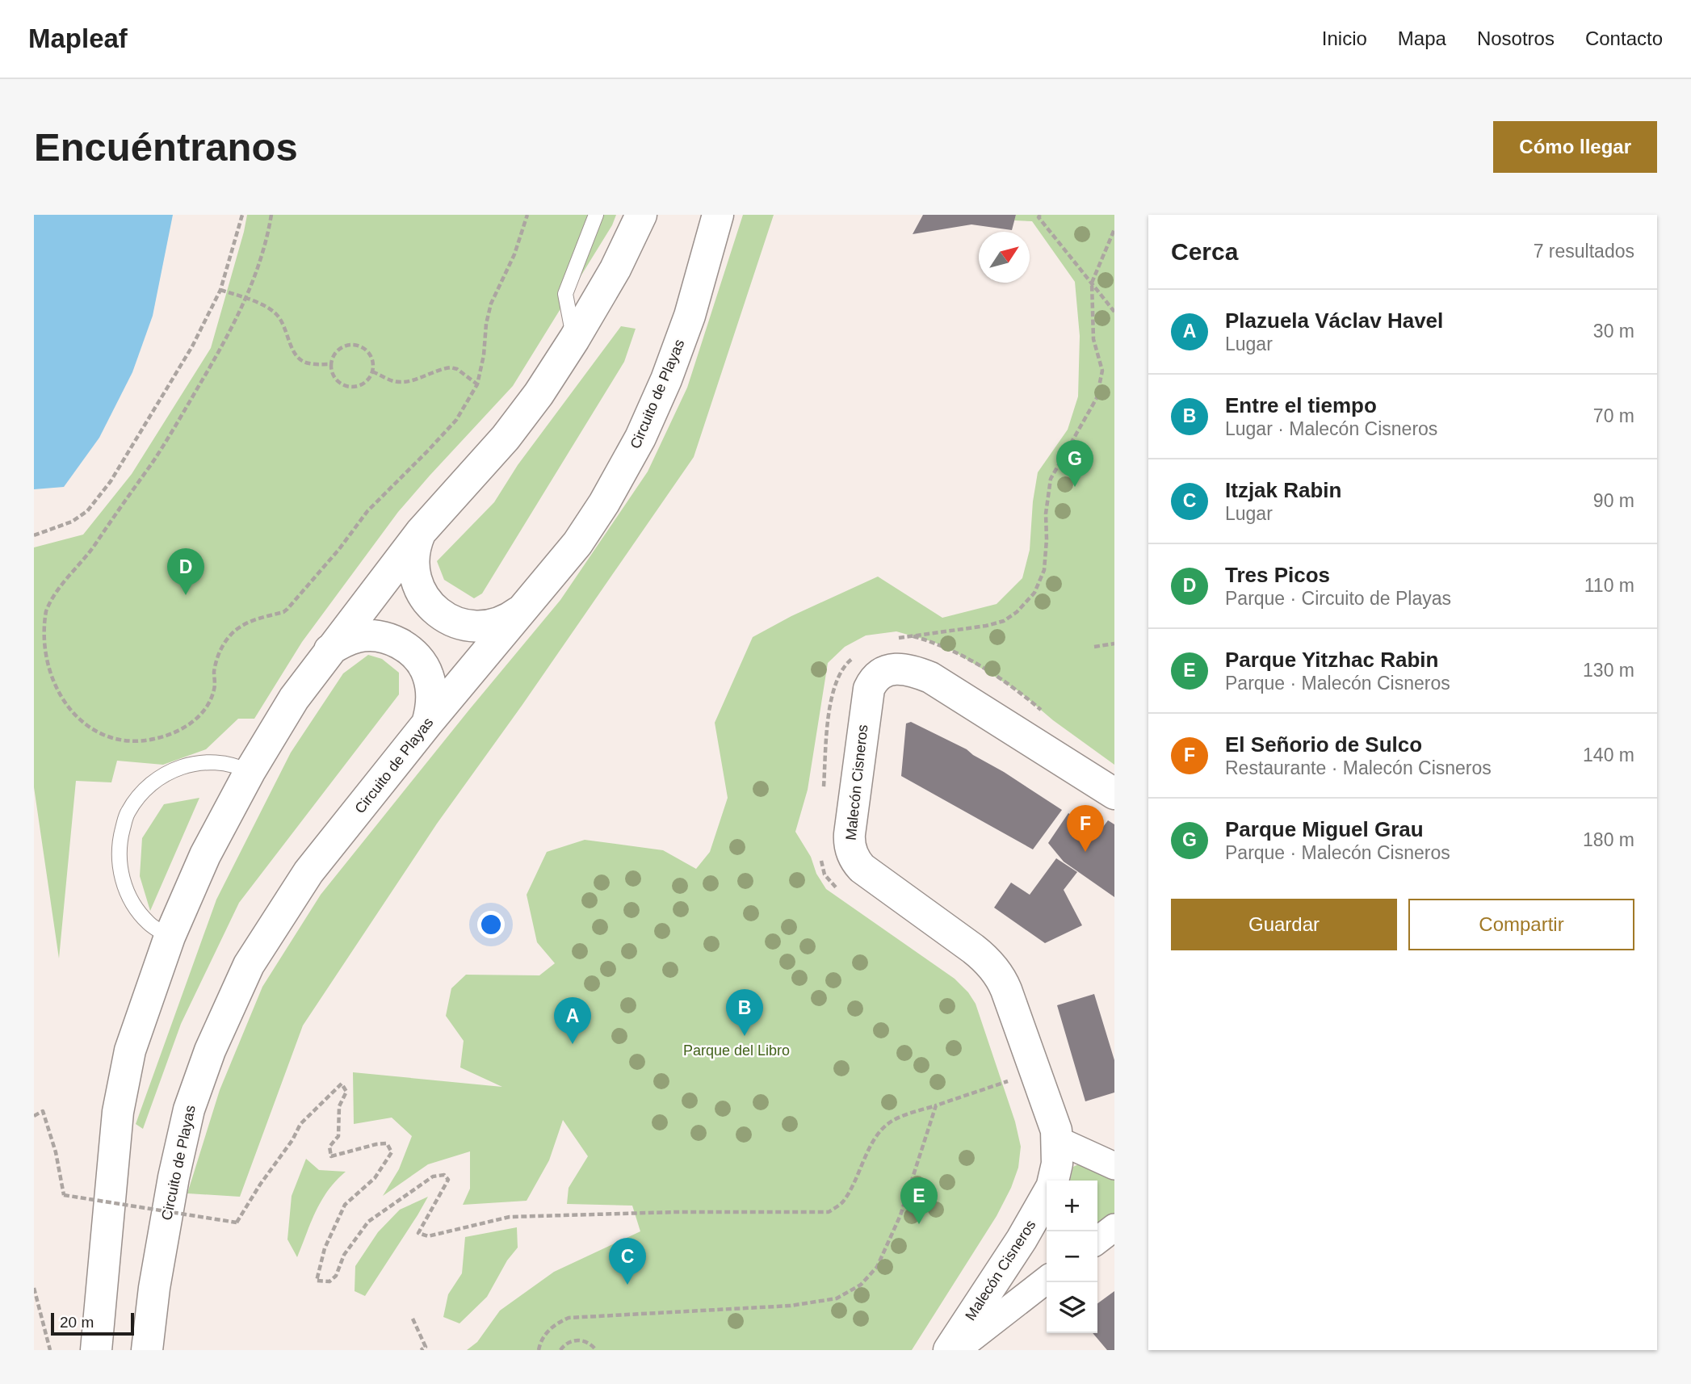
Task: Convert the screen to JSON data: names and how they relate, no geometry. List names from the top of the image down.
{
  "streets": {
    "main road": ["Circuito de Playas", "Malecón Cisneros"]
  },
  "parks": ["Parque del Libro"],
  "scale_bar": "20 m",
  "north": "top right",
  "page": {
    "header": "Mapleaf",
    "nav": [
      "Inicio",
      "Mapa",
      "Nosotros",
      "Contacto"
    ],
    "buttons": [
      "Cómo llegar",
      ["Guardar", "Compartir"]
    ],
    "title": "Encuéntranos",
    "heading": ["Cerca", "7 resultados"],
    "list": [
      {
        "mark": "A",
        "name": "Plazuela Václav Havel",
        "note": "Lugar",
        "value": "30 m"
      },
      {
        "mark": "B",
        "name": "Entre el tiempo",
        "note": "Lugar · Malecón Cisneros",
        "value": "70 m"
      },
      {
        "mark": "C",
        "name": "Itzjak Rabin",
        "note": "Lugar",
        "value": "90 m"
      },
      {
        "mark": "D",
        "name": "Tres Picos",
        "note": "Parque · Circuito de Playas",
        "value": "110 m"
      },
      {
        "mark": "E",
        "name": "Parque Yitzhac Rabin",
        "note": "Parque · Malecón Cisneros",
        "value": "130 m"
      },
      {
        "mark": "F",
        "name": "El Señorio de Sulco",
        "note": "Restaurante · Malecón Cisneros",
        "value": "140 m"
      },
      {
        "mark": "G",
        "name": "Parque Miguel Grau",
        "note": "Parque · Malecón Cisneros",
        "value": "180 m"
      }
    ],
    "pins": [
      "G",
      "D",
      "F",
      "B",
      "A",
      "E",
      "C"
    ],
    "map_buttons": ["+", "−"],
    "scale": "20 m"
  }
}
